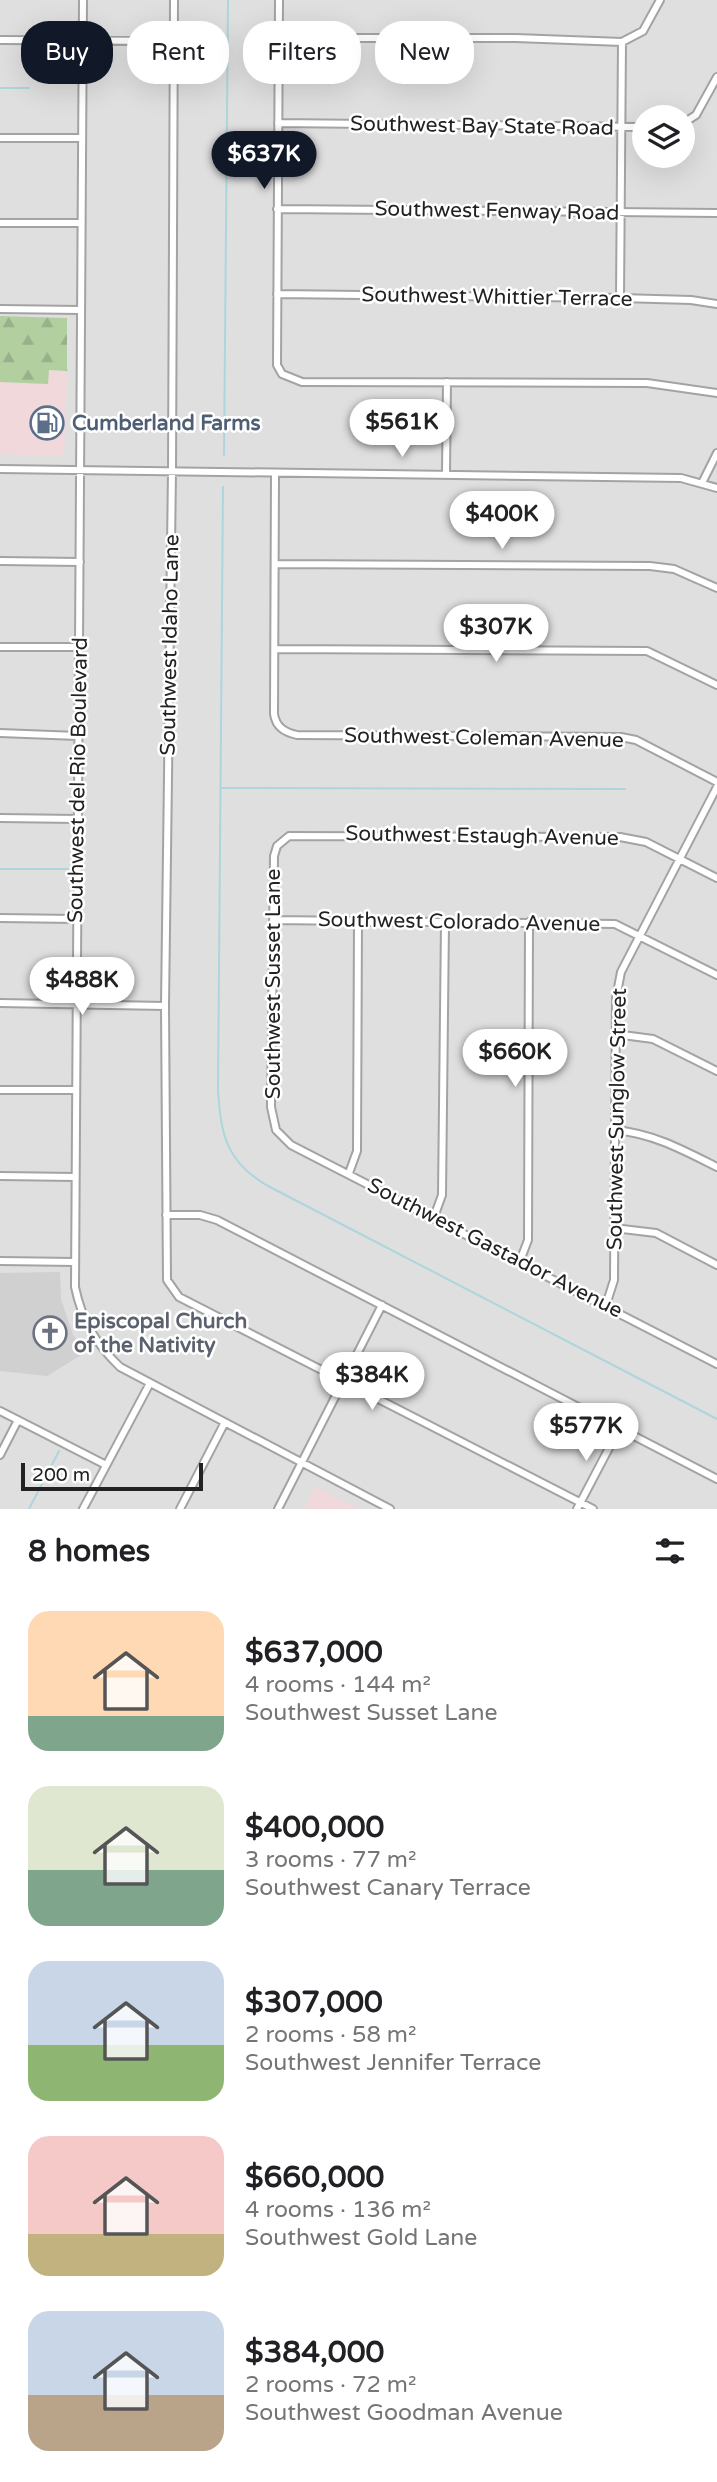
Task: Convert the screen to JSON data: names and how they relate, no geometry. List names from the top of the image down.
{
  "streets": {
    "street": [
      "Southwest Bay State Road",
      "Southwest Fenway Road",
      "Southwest Whittier Terrace",
      "Southwest Idaho Lane",
      "Southwest Coleman Avenue",
      "Southwest del Rio Boulevard",
      "Southwest Estaugh Avenue",
      "Southwest Colorado Avenue",
      "Southwest Susset Lane",
      "Southwest Sunglow Street",
      "Southwest Gastador Avenue"
    ]
  },
  "crossings": [
    ["Southwest Coleman Avenue", "Southwest Sunglow Street"],
    ["Southwest Estaugh Avenue", "Southwest Susset Lane"],
    ["Southwest Estaugh Avenue", "Southwest Sunglow Street"],
    ["Southwest Colorado Avenue", "Southwest Susset Lane"],
    ["Southwest Colorado Avenue", "Southwest Sunglow Street"],
    ["Southwest Susset Lane", "Southwest Gastador Avenue"],
    ["Southwest Sunglow Street", "Southwest Gastador Avenue"]
  ],
  "places": {
    "fuel station": ["Cumberland Farms"],
    "church": ["Episcopal Church of the Nativity"]
  },
  "scale_bar": "200 m",
  "page": {
    "chip": [
      "Buy",
      "Rent",
      "Filters",
      "New"
    ],
    "price": [
      "$637K",
      "$561K",
      "$400K",
      "$307K",
      "$488K",
      "$660K",
      "$384K",
      "$577K"
    ],
    "scale": "200 m",
    "heading": "8 homes",
    "list": [
      {
        "name": "$637,000",
        "note": "4 rooms · 144 m² · Southwest Susset Lane"
      },
      {
        "name": "$400,000",
        "note": "3 rooms · 77 m² · Southwest Canary Terrace"
      },
      {
        "name": "$307,000",
        "note": "2 rooms · 58 m² · Southwest Jennifer Terrace"
      },
      {
        "name": "$660,000",
        "note": "4 rooms · 136 m² · Southwest Gold Lane"
      },
      {
        "name": "$384,000",
        "note": "2 rooms · 72 m² · Southwest Goodman Avenue"
      }
    ]
  }
}
